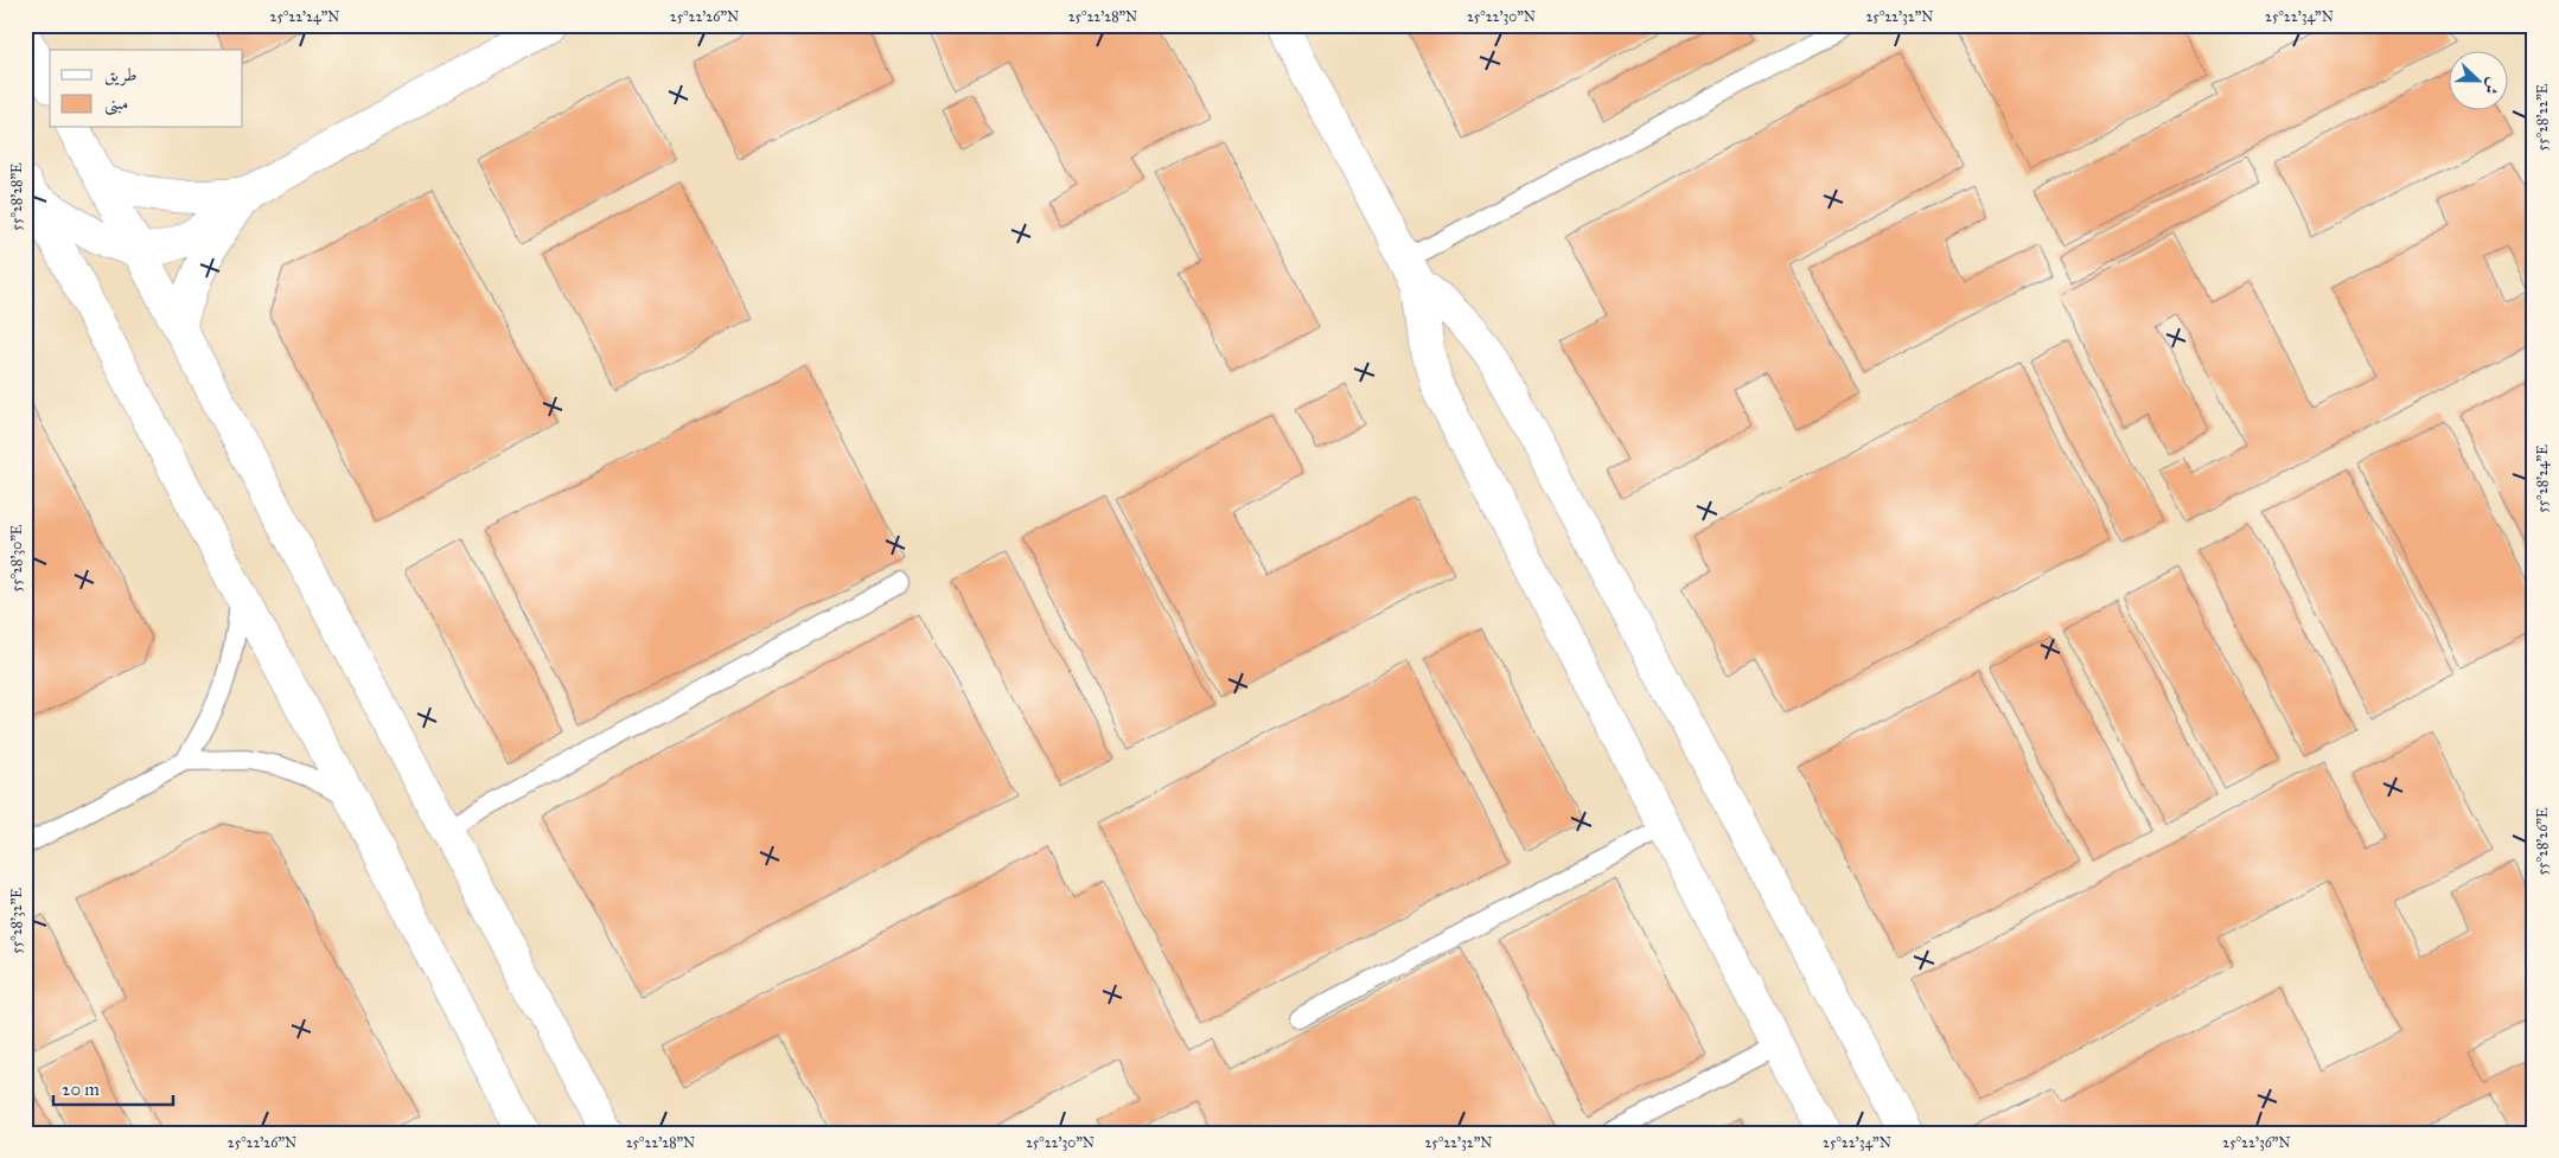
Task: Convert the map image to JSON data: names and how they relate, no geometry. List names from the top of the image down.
{
  "legend": ["طريق", "مبنى"],
  "scale_bar": "20 m",
  "north": "right",
  "coordinates": [
    "25°22'24\"N",
    "25°22'26\"N",
    "25°22'28\"N",
    "25°22'30\"N",
    "25°22'32\"N",
    "25°22'34\"N",
    "55°28'22\"E",
    "55°28'28\"E",
    "55°28'24\"E",
    "55°28'30\"E",
    "55°28'26\"E",
    "55°28'32\"E",
    "25°22'36\"N"
  ]
}
